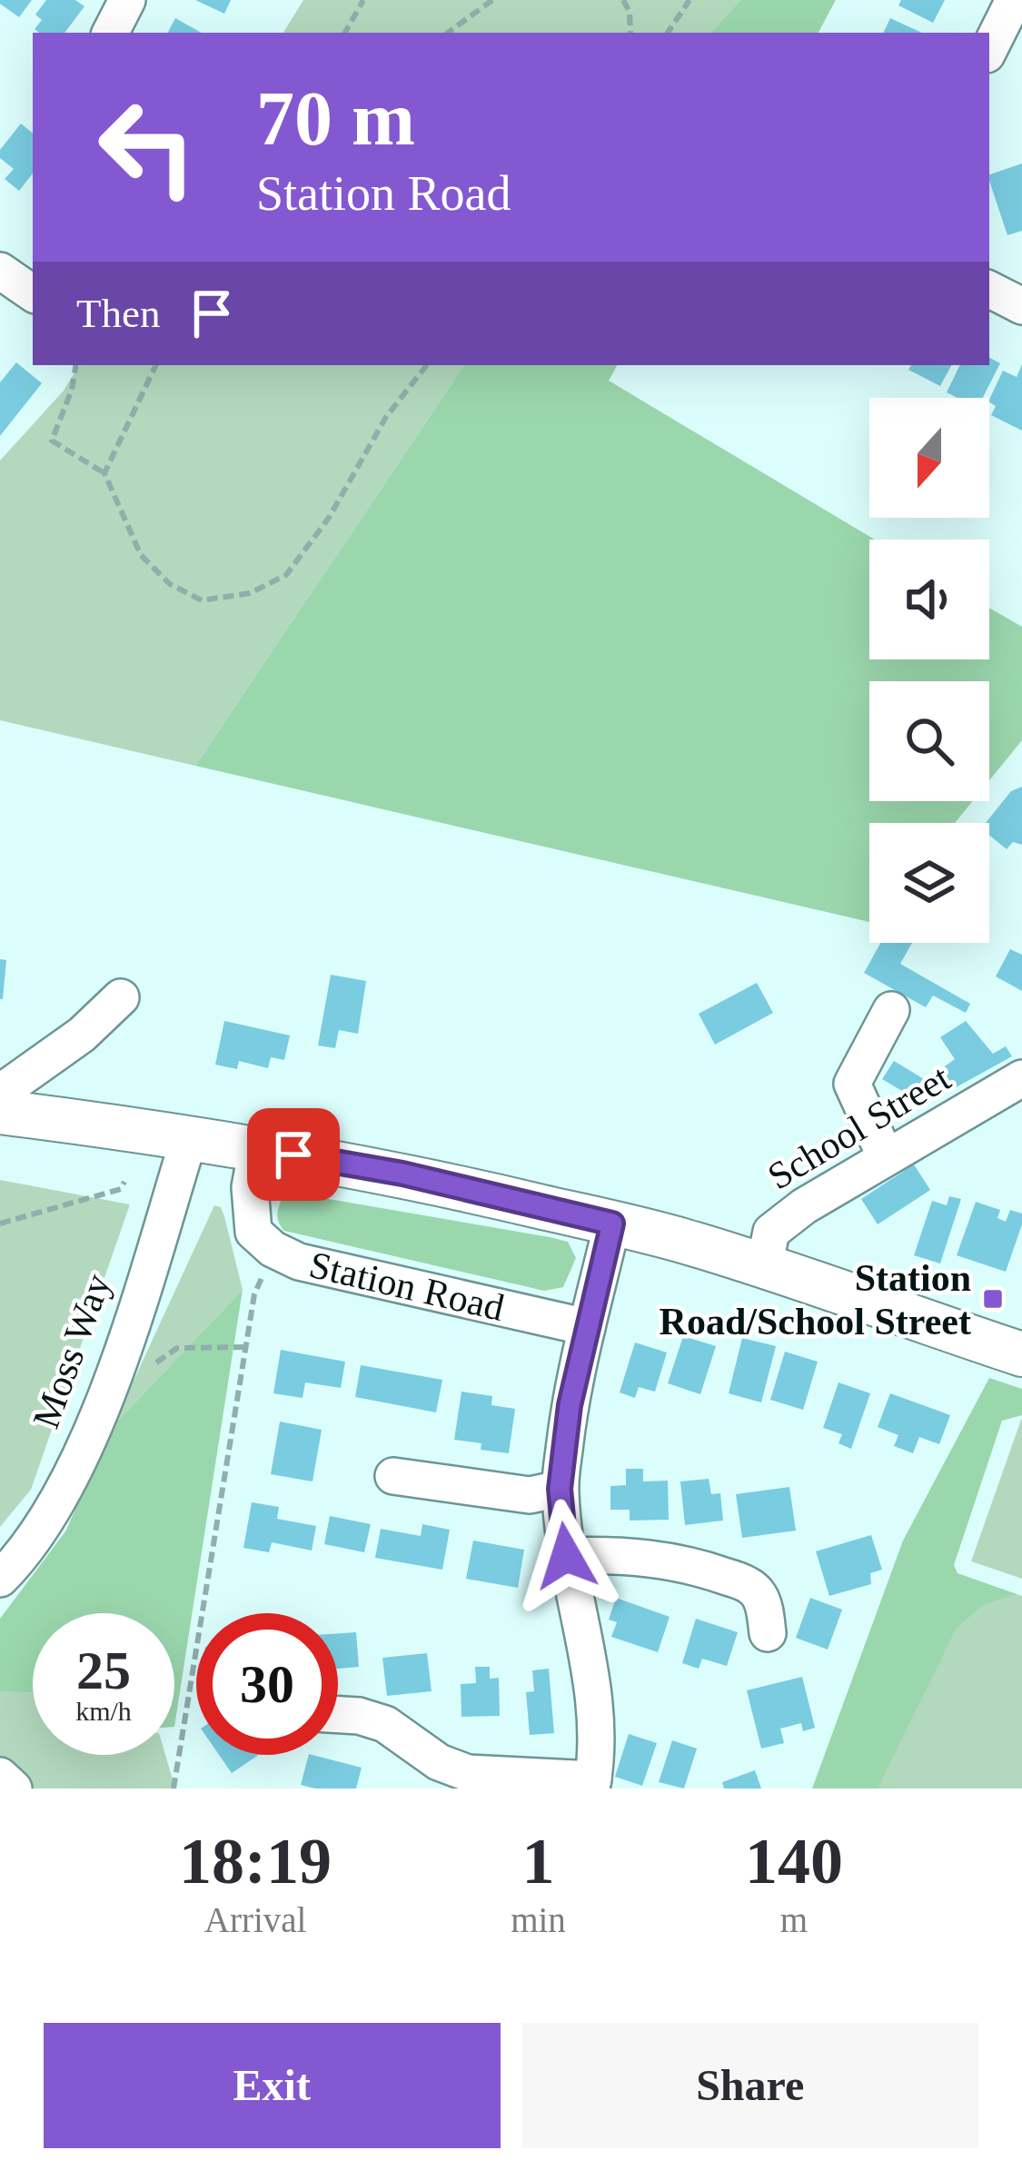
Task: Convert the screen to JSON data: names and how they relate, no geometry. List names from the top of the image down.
{
  "streets": {
    "street": ["School Street", "Station Road", "Moss Way"]
  },
  "places": {
    "transit": ["Station Road/School Street"]
  },
  "north": "bottom",
  "page": {
    "turn": ["70 m", "Station Road"],
    "then": "Then",
    "speed": "25 km/h",
    "limit": "30",
    "eta": [
      "18:19",
      "Arrival",
      "1",
      "min",
      "140",
      "m"
    ],
    "buttons": ["Exit", "Share"]
  }
}
